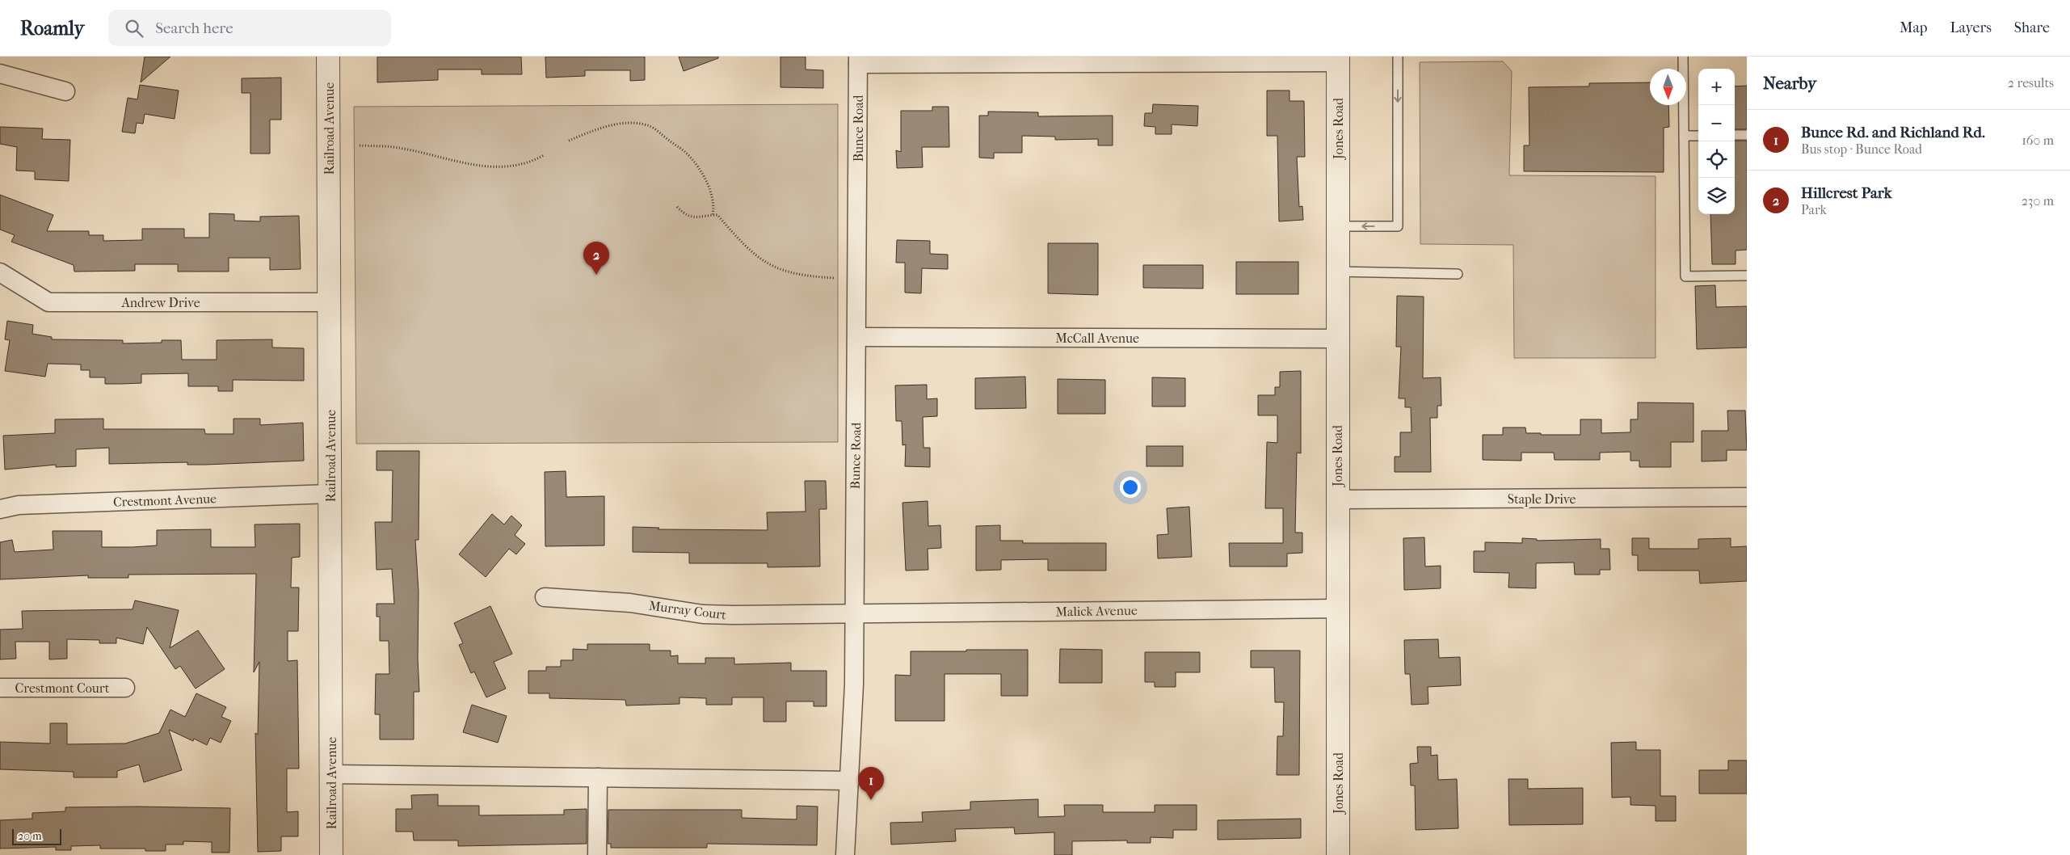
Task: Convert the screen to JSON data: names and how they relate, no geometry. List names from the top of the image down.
{
  "streets": {
    "street": [
      "Railroad Avenue",
      "Bunce Road",
      "Jones Road",
      "Andrew Drive",
      "McCall Avenue",
      "Staple Drive",
      "Crestmont Avenue",
      "Murray Court",
      "Malick Avenue",
      "Crestmont Court"
    ]
  },
  "crossings": [
    ["Railroad Avenue", "Andrew Drive"],
    ["Railroad Avenue", "Crestmont Avenue"],
    ["Bunce Road", "McCall Avenue"],
    ["Bunce Road", "Murray Court"],
    ["Bunce Road", "Malick Avenue"],
    ["Jones Road", "McCall Avenue"],
    ["Jones Road", "Staple Drive"],
    ["Jones Road", "Malick Avenue"],
    ["Murray Court", "Malick Avenue"]
  ],
  "scale_bar": "20 m",
  "north": "bottom",
  "page": {
    "header": "Roamly",
    "search": "Search here",
    "nav": ["Map", "Layers", "Share"],
    "heading": ["Nearby", "2 results"],
    "map_buttons": ["+", "−"],
    "list": [
      {
        "mark": "1",
        "name": "Bunce Rd. and Richland Rd.",
        "note": "Bus stop · Bunce Road",
        "value": "160 m"
      },
      {
        "mark": "2",
        "name": "Hillcrest Park",
        "note": "Park",
        "value": "230 m"
      }
    ],
    "pins": ["2", "1"],
    "scale": "20 m"
  }
}
